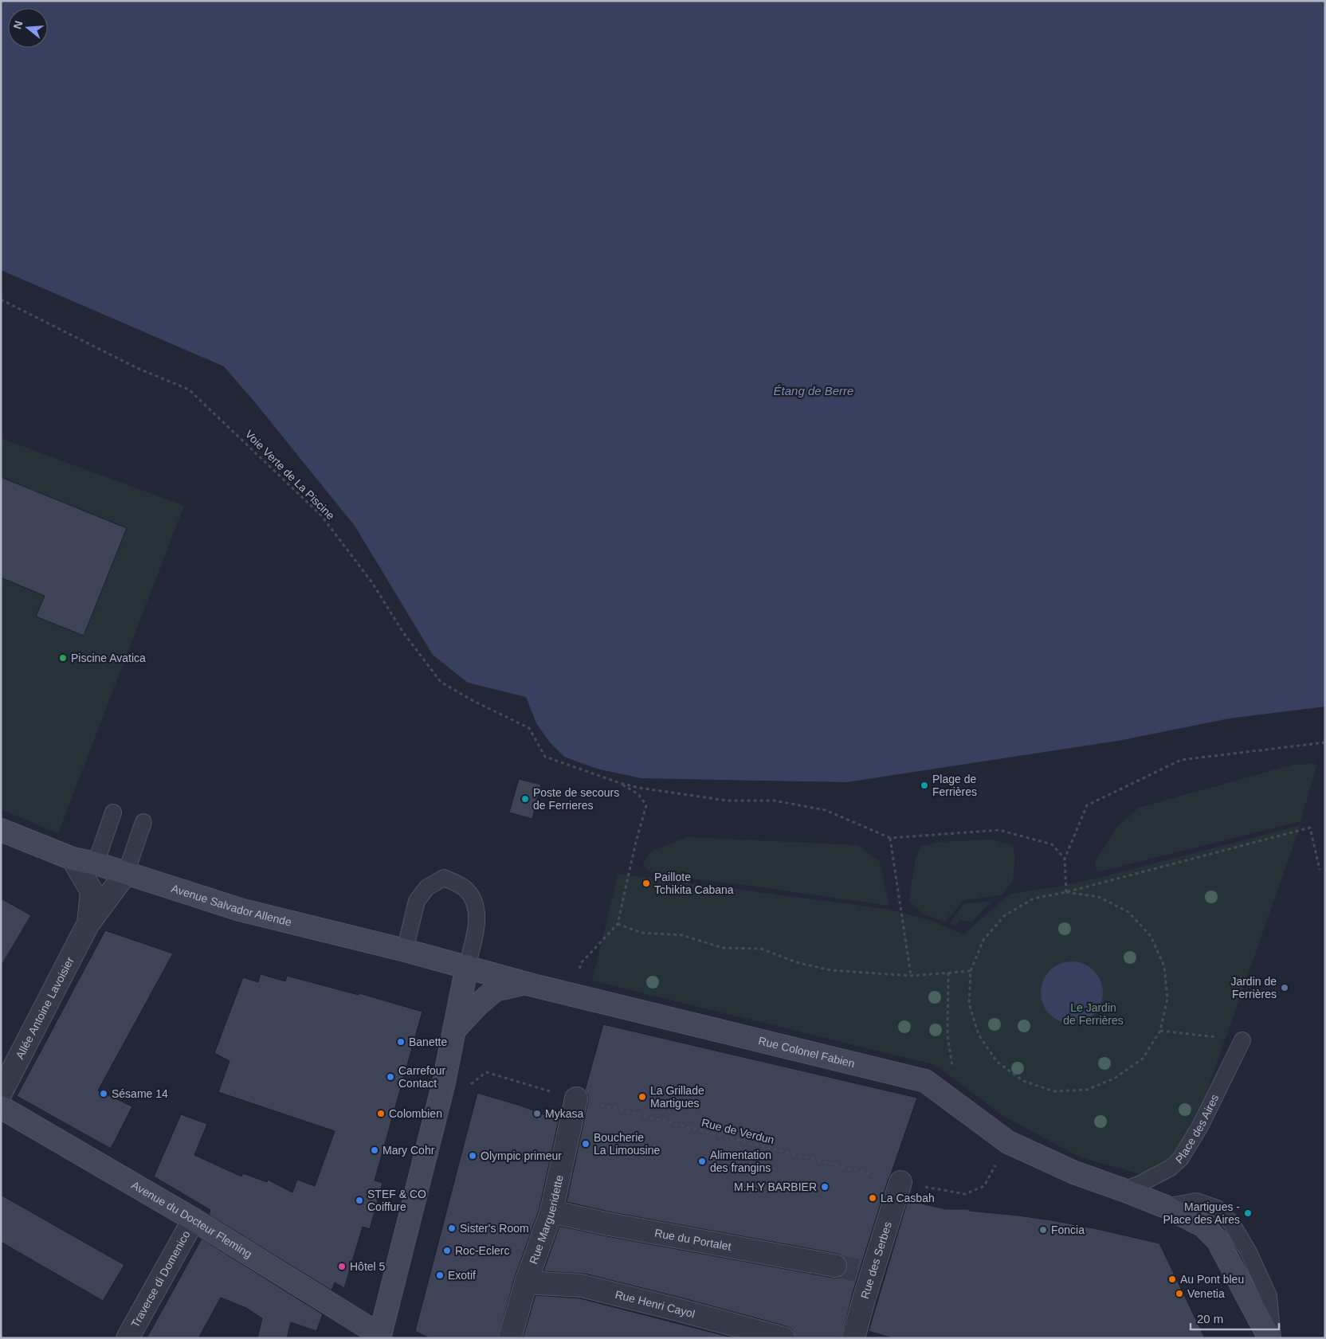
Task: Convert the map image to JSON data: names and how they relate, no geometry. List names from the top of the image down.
{
  "streets": {
    "main road": ["Avenue Salvador Allende", "Rue Colonel Fabien", "Avenue du Docteur Fleming"],
    "street": [
      "Allée Antoine Lavoisier",
      "Rue Margueridette",
      "Rue du Portalet",
      "Rue des Serbes",
      "Traverse di Domenico",
      "Rue Henri Cayol"
    ],
    "lane": ["Place des Aires"],
    "path": ["Voie Verte de La Piscine", "Rue de Verdun"]
  },
  "crossings": [
    ["Avenue Salvador Allende", "Allée Antoine Lavoisier"],
    ["Avenue Salvador Allende", "Rue Colonel Fabien"],
    ["Rue Colonel Fabien", "Place des Aires"],
    ["Rue Colonel Fabien", "Rue de Verdun"],
    ["Rue de Verdun", "Rue Margueridette"],
    ["Rue de Verdun", "Rue des Serbes"],
    ["Rue Margueridette", "Rue du Portalet"],
    ["Rue Margueridette", "Rue Henri Cayol"],
    ["Avenue du Docteur Fleming", "Traverse di Domenico"]
  ],
  "water": ["Étang de Berre"],
  "parks": ["Le Jardin de Ferrières"],
  "places": [
    "Piscine Avatica",
    "Plage de Ferrières",
    "Poste de secours de Ferrieres",
    "Paillote Tchikita Cabana",
    "Jardin de Ferrières",
    "Banette",
    "Carrefour Contact",
    "Sésame 14",
    "La Grillade Martigues",
    "Colombien",
    "Mykasa",
    "Boucherie La Limousine",
    "Mary Cohr",
    "Olympic primeur",
    "Alimentation des frangins",
    "M.H.Y BARBIER",
    "La Casbah",
    "STEF & CO Coiffure",
    "Martigues - Place des Aires",
    "Sister's Room",
    "Foncia",
    "Roc-Eclerc",
    "Hôtel 5",
    "Exotif",
    "Au Pont bleu",
    "Venetia"
  ],
  "scale_bar": "20 m",
  "north": "left"
}
